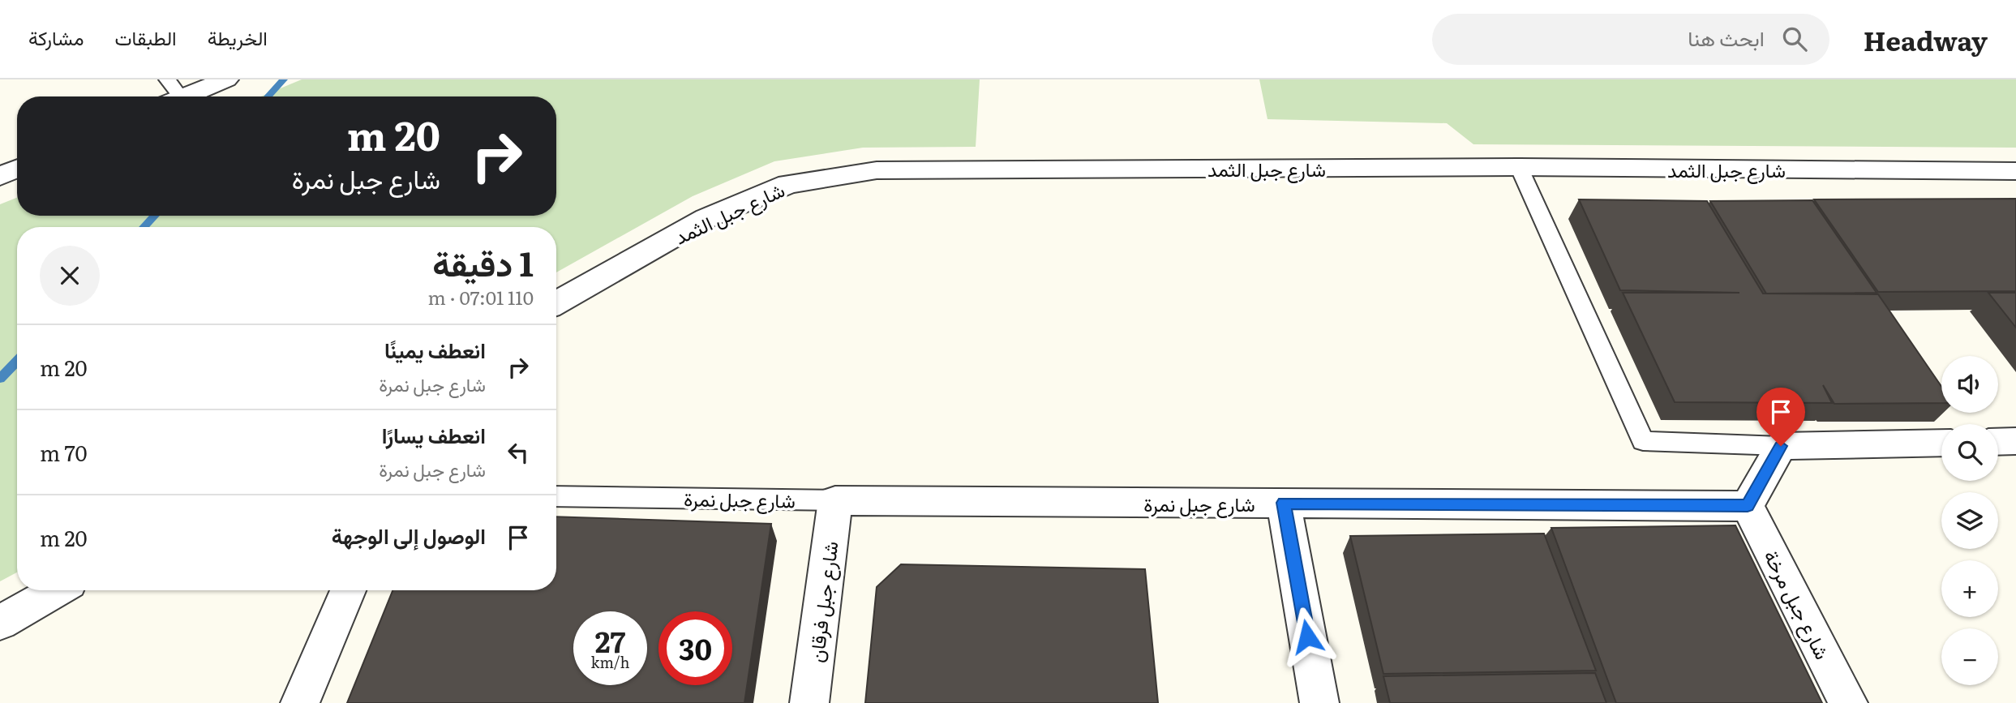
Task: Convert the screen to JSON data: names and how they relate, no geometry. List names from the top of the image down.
{
  "streets": {
    "street": [
      "شارع جبل الثمد",
      "شارع جبل نمرة",
      "شارع جبل فرقان",
      "شارع جبل مرخة"
    ]
  },
  "crossings": [
    ["شارع جبل نمرة", "شارع جبل فرقان"],
    ["شارع جبل نمرة", "شارع جبل مرخة"]
  ],
  "page": {
    "header": "Headway",
    "search": "ابحث هنا",
    "nav": ["الخريطة", "الطبقات", "مشاركة"],
    "turn": ["20 m", "شارع جبل نمرة"],
    "heading": ["1 دقيقة", "110 m · 07:01"],
    "list": [
      {
        "name": "انعطف يمينًا",
        "note": "شارع جبل نمرة",
        "value": "20 m"
      },
      {
        "name": "انعطف يسارًا",
        "note": "شارع جبل نمرة",
        "value": "70 m"
      },
      {
        "name": "الوصول إلى الوجهة",
        "value": "20 m"
      }
    ],
    "map_buttons": ["+", "−"],
    "speed": "27 km/h",
    "limit": "30"
  }
}
